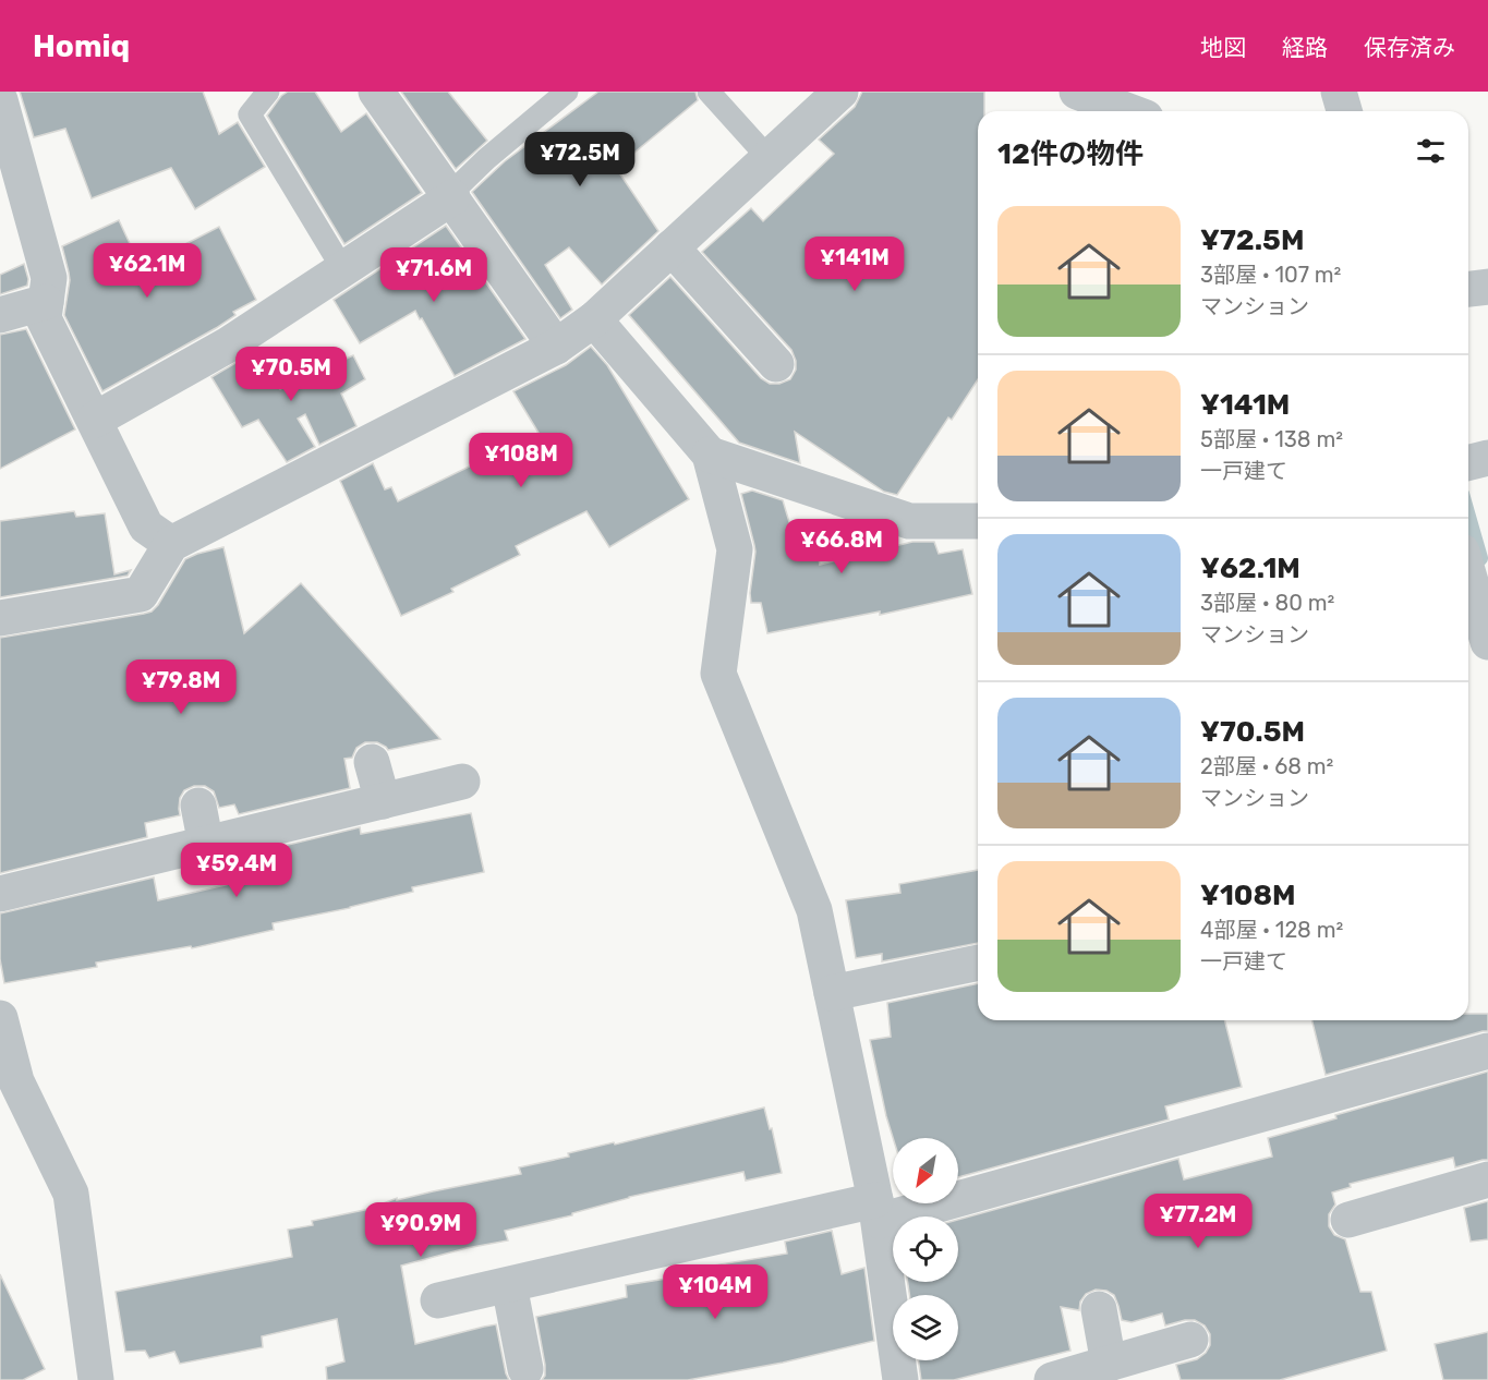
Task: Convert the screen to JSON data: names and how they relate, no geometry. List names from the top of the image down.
{
  "north": "bottom left",
  "page": {
    "header": "Homiq",
    "nav": ["地図", "経路", "保存済み"],
    "heading": "12件の物件",
    "price": [
      "¥72.5M",
      "¥141M",
      "¥62.1M",
      "¥71.6M",
      "¥70.5M",
      "¥108M",
      "¥66.8M",
      "¥79.8M",
      "¥59.4M",
      "¥77.2M",
      "¥90.9M",
      "¥104M"
    ],
    "list": [
      {
        "name": "¥72.5M",
        "note": "3部屋 · 107 m² · マンション"
      },
      {
        "name": "¥141M",
        "note": "5部屋 · 138 m² · 一戸建て"
      },
      {
        "name": "¥62.1M",
        "note": "3部屋 · 80 m² · マンション"
      },
      {
        "name": "¥70.5M",
        "note": "2部屋 · 68 m² · マンション"
      },
      {
        "name": "¥108M",
        "note": "4部屋 · 128 m² · 一戸建て"
      }
    ]
  }
}
